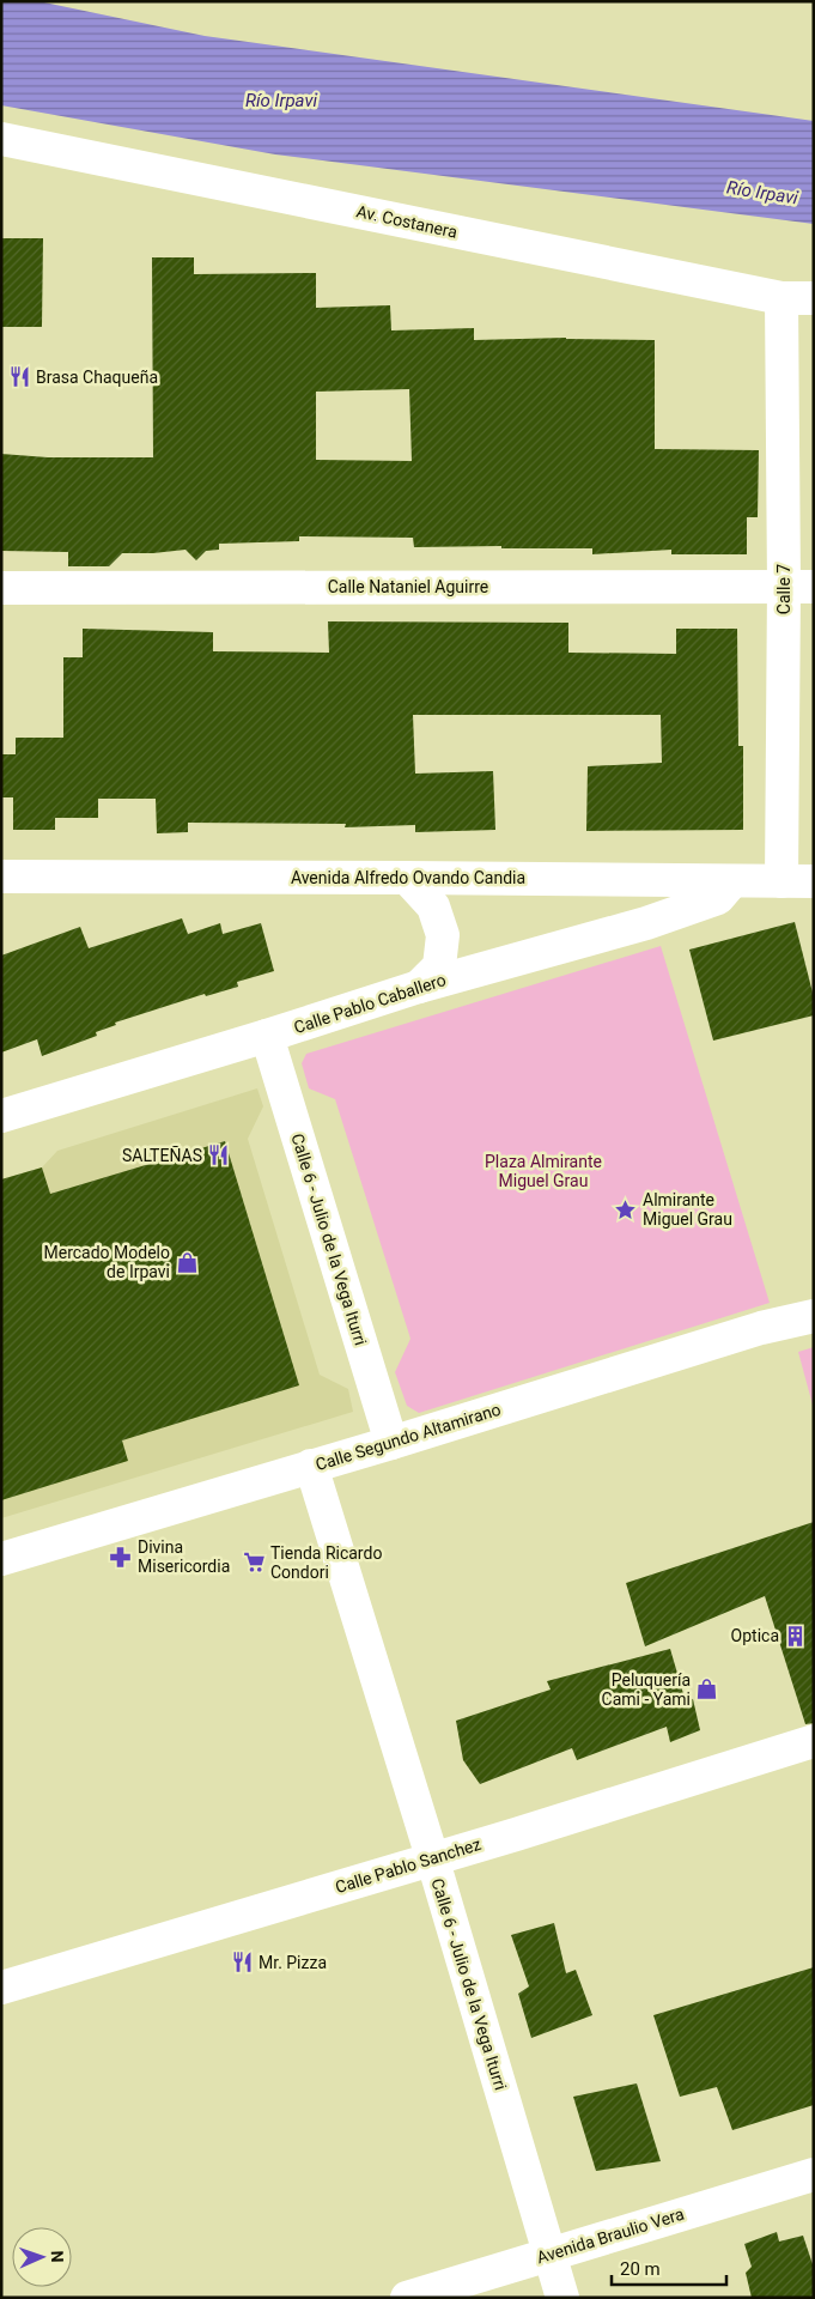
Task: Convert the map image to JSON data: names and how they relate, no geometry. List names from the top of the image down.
{
  "streets": {
    "street": [
      "Av. Costanera",
      "Calle Nataniel Aguirre",
      "Calle 7",
      "Avenida Alfredo Ovando Candia",
      "Calle Pablo Caballero",
      "Calle 6 - Julio de la Vega Iturri",
      "Calle Segundo Altamirano",
      "Calle Pablo Sanchez",
      "Avenida Braulio Vera"
    ]
  },
  "crossings": [
    ["Av. Costanera", "Calle 7"],
    ["Calle Nataniel Aguirre", "Calle 7"],
    ["Calle 7", "Avenida Alfredo Ovando Candia"],
    ["Avenida Alfredo Ovando Candia", "Calle Pablo Caballero"],
    ["Calle Pablo Caballero", "Calle 6 - Julio de la Vega Iturri"],
    ["Calle 6 - Julio de la Vega Iturri", "Calle Segundo Altamirano"],
    ["Calle 6 - Julio de la Vega Iturri", "Calle Pablo Sanchez"],
    ["Calle 6 - Julio de la Vega Iturri", "Avenida Braulio Vera"]
  ],
  "water": ["Río Irpavi"],
  "parks": ["Plaza Almirante Miguel Grau"],
  "places": {
    "restaurant": ["Brasa Chaqueña", "SALTEÑAS", "Mr. Pizza"],
    "place": ["Almirante Miguel Grau"],
    "shop": ["Mercado Modelo de Irpavi", "Peluquería Cami - Yami"],
    "pharmacy": ["Divina Misericordia"],
    "supermarket": ["Tienda Ricardo Condori"],
    "building": ["Optica"]
  },
  "scale_bar": "20 m",
  "north": "right"
}
